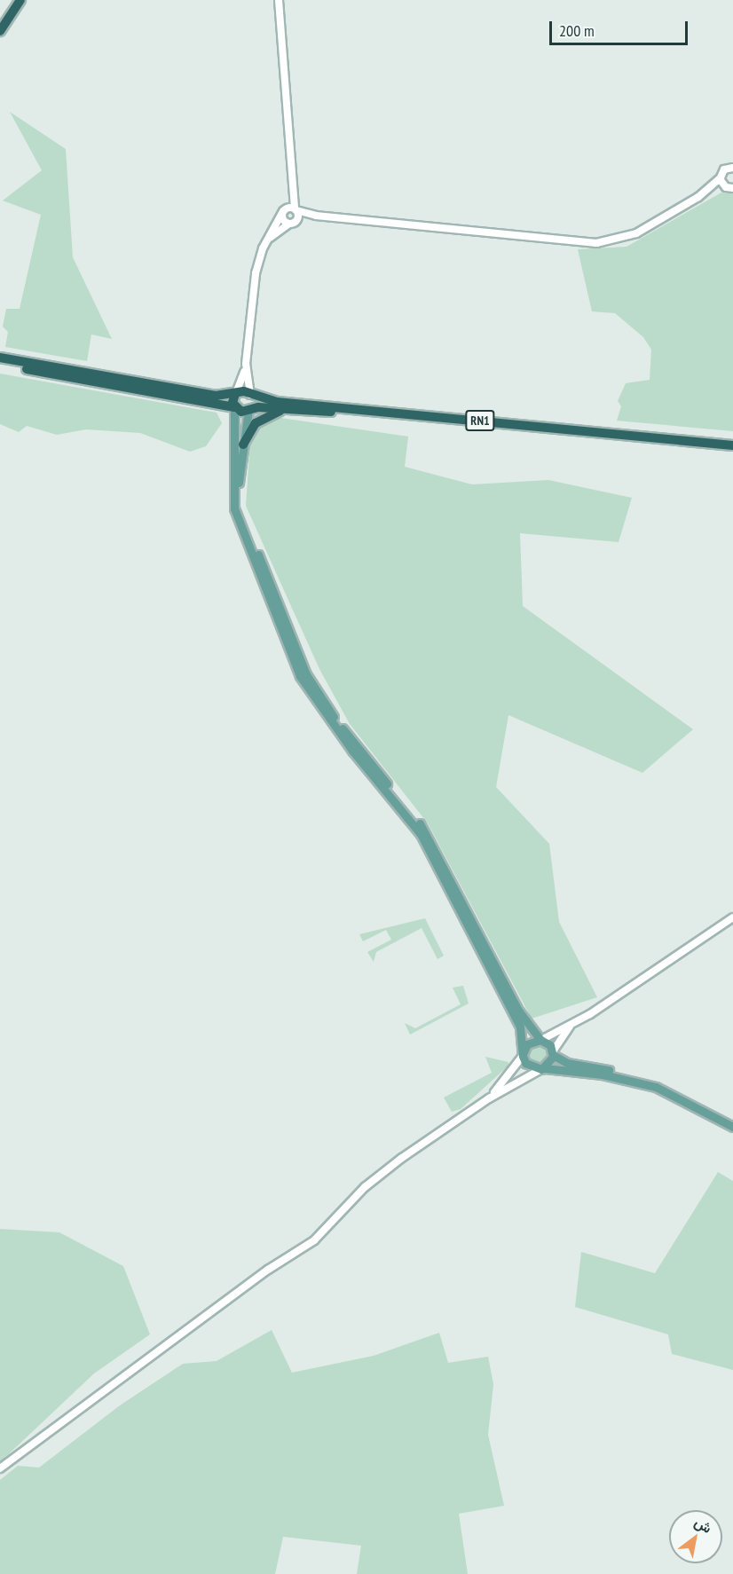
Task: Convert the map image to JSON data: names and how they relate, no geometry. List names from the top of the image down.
{
  "streets": {
    "highway": ["RN1"]
  },
  "scale_bar": "200 m",
  "north": "top right"
}
